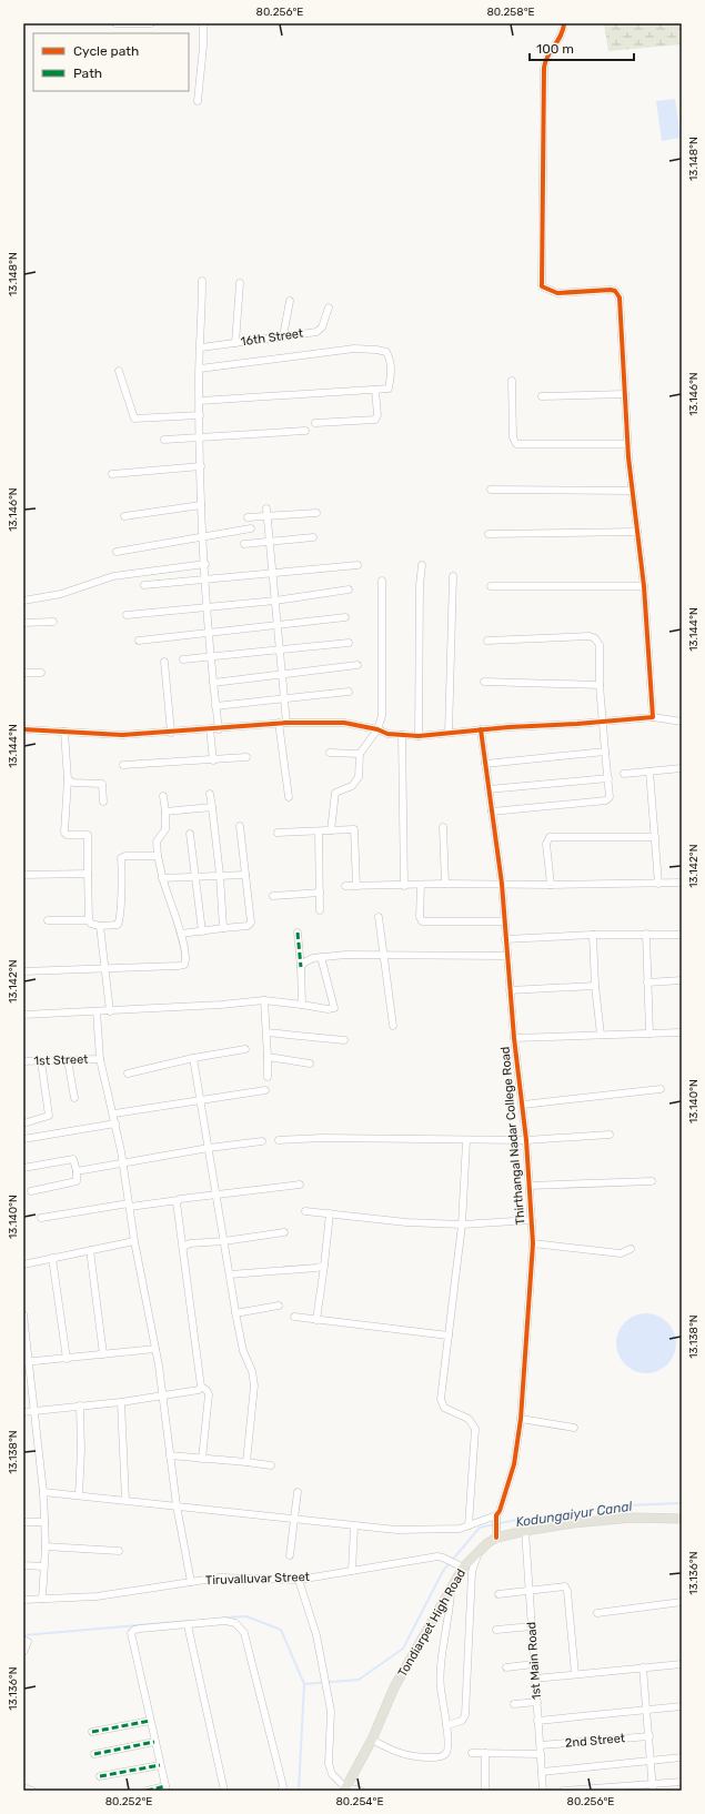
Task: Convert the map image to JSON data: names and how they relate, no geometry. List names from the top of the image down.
{
  "streets": {
    "main road": ["Tondiarpet High Road"],
    "street": [
      "16th Street",
      "1st Street",
      "Thirthangal Nadar College Road",
      "Tiruvalluvar Street",
      "1st Main Road",
      "2nd Street"
    ]
  },
  "crossings": [
    ["Thirthangal Nadar College Road", "Tondiarpet High Road"],
    ["Tiruvalluvar Street", "Tondiarpet High Road"],
    ["Tondiarpet High Road", "1st Main Road"],
    ["1st Main Road", "2nd Street"]
  ],
  "water": ["Kodungaiyur Canal"],
  "legend": ["Cycle path", "Path"],
  "scale_bar": "100 m",
  "coordinates": [
    "80.256°E",
    "80.258°E",
    "13.148°N",
    "13.146°N",
    "13.144°N",
    "13.142°N",
    "13.140°N",
    "13.138°N",
    "13.136°N",
    "80.252°E",
    "80.254°E"
  ]
}
